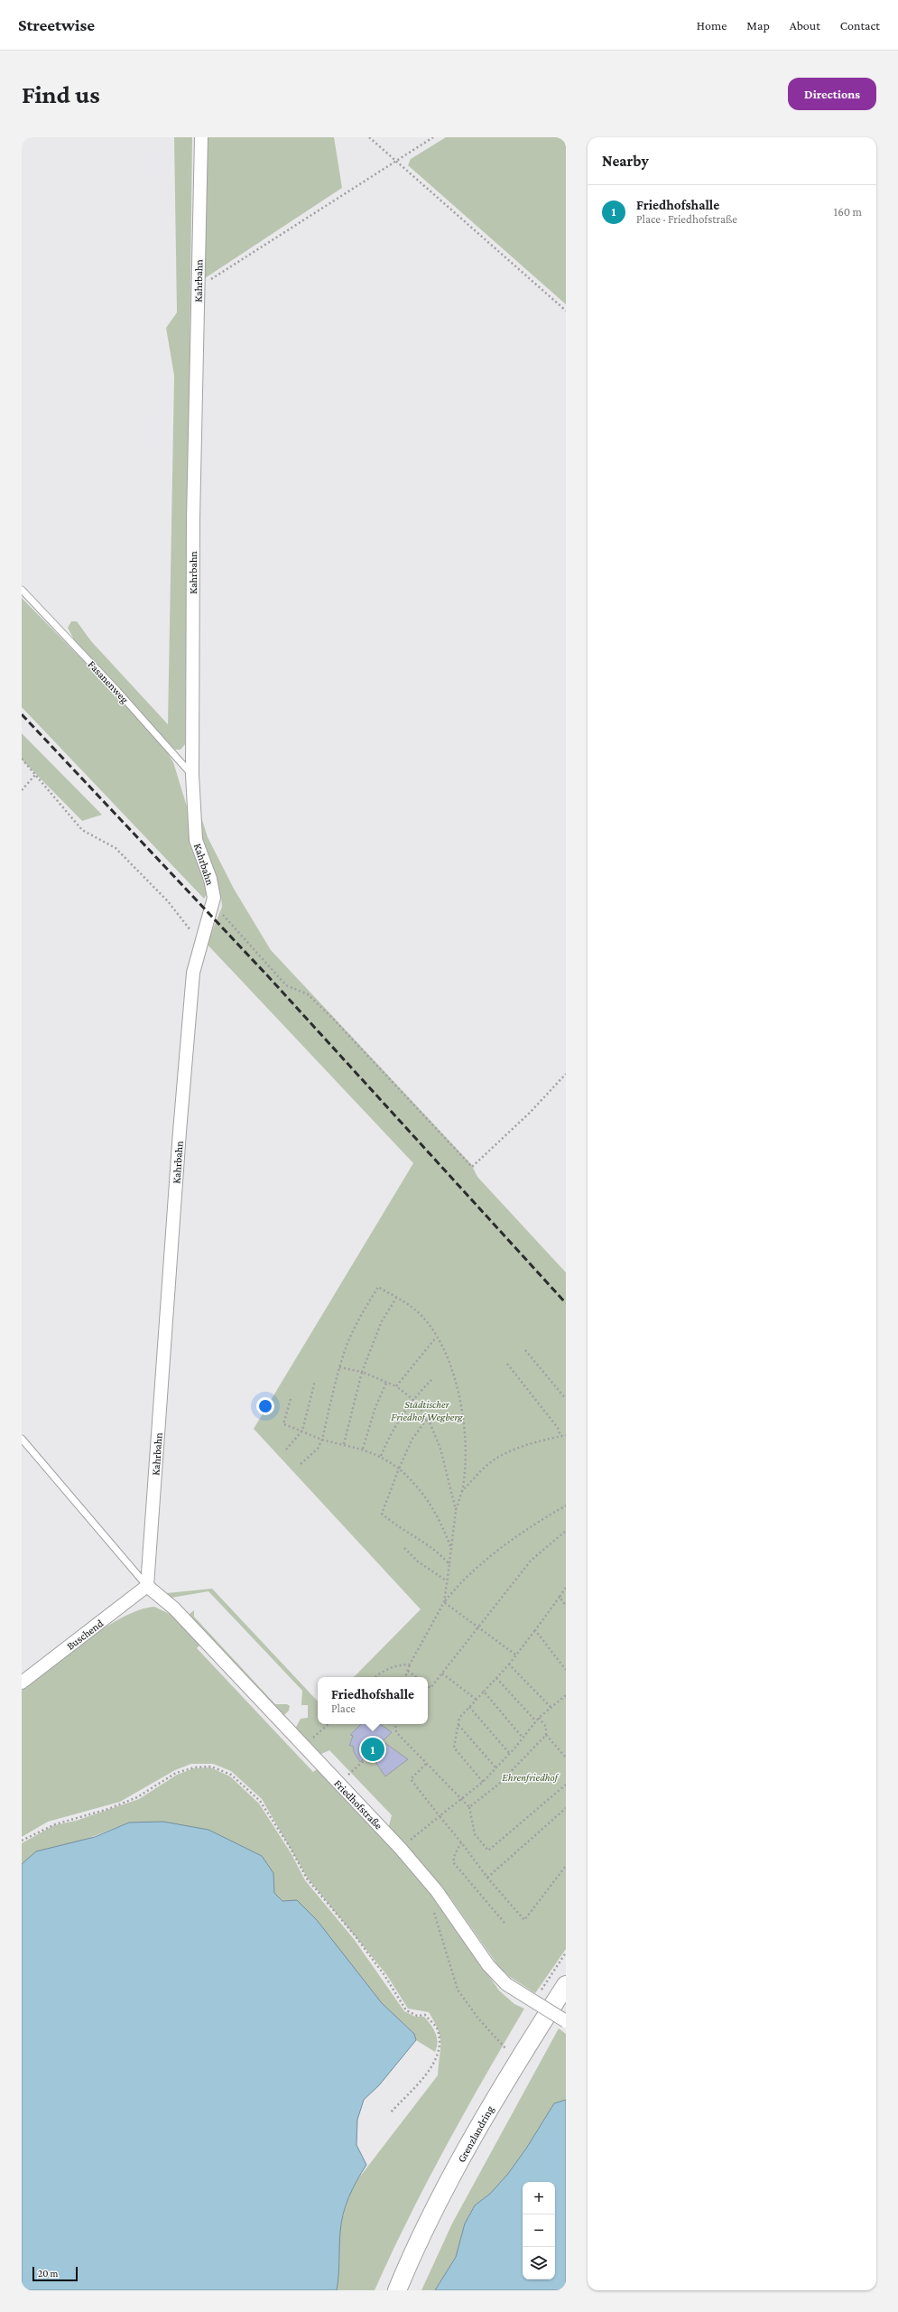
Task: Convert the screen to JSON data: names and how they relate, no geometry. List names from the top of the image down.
{
  "streets": {
    "main road": ["Grenzlandring"],
    "street": ["Kahrbahn", "Buschend", "Friedhofstraße"],
    "lane": ["Fasanenweg"]
  },
  "crossings": [
    ["Kahrbahn", "Fasanenweg"],
    ["Kahrbahn", "Buschend"],
    ["Kahrbahn", "Friedhofstraße"],
    ["Buschend", "Friedhofstraße"]
  ],
  "parks": ["Städtischer Friedhof Wegberg", "Ehrenfriedhof"],
  "scale_bar": "20 m",
  "page": {
    "header": "Streetwise",
    "nav": [
      "Home",
      "Map",
      "About",
      "Contact"
    ],
    "buttons": "Directions",
    "title": "Find us",
    "heading": "Nearby",
    "list": [
      {
        "mark": "1",
        "name": "Friedhofshalle",
        "note": "Place · Friedhofstraße",
        "value": "160 m"
      }
    ],
    "popup": ["Friedhofshalle", "Place"],
    "pins": "1",
    "map_buttons": ["+", "−"],
    "scale": "20 m"
  }
}
